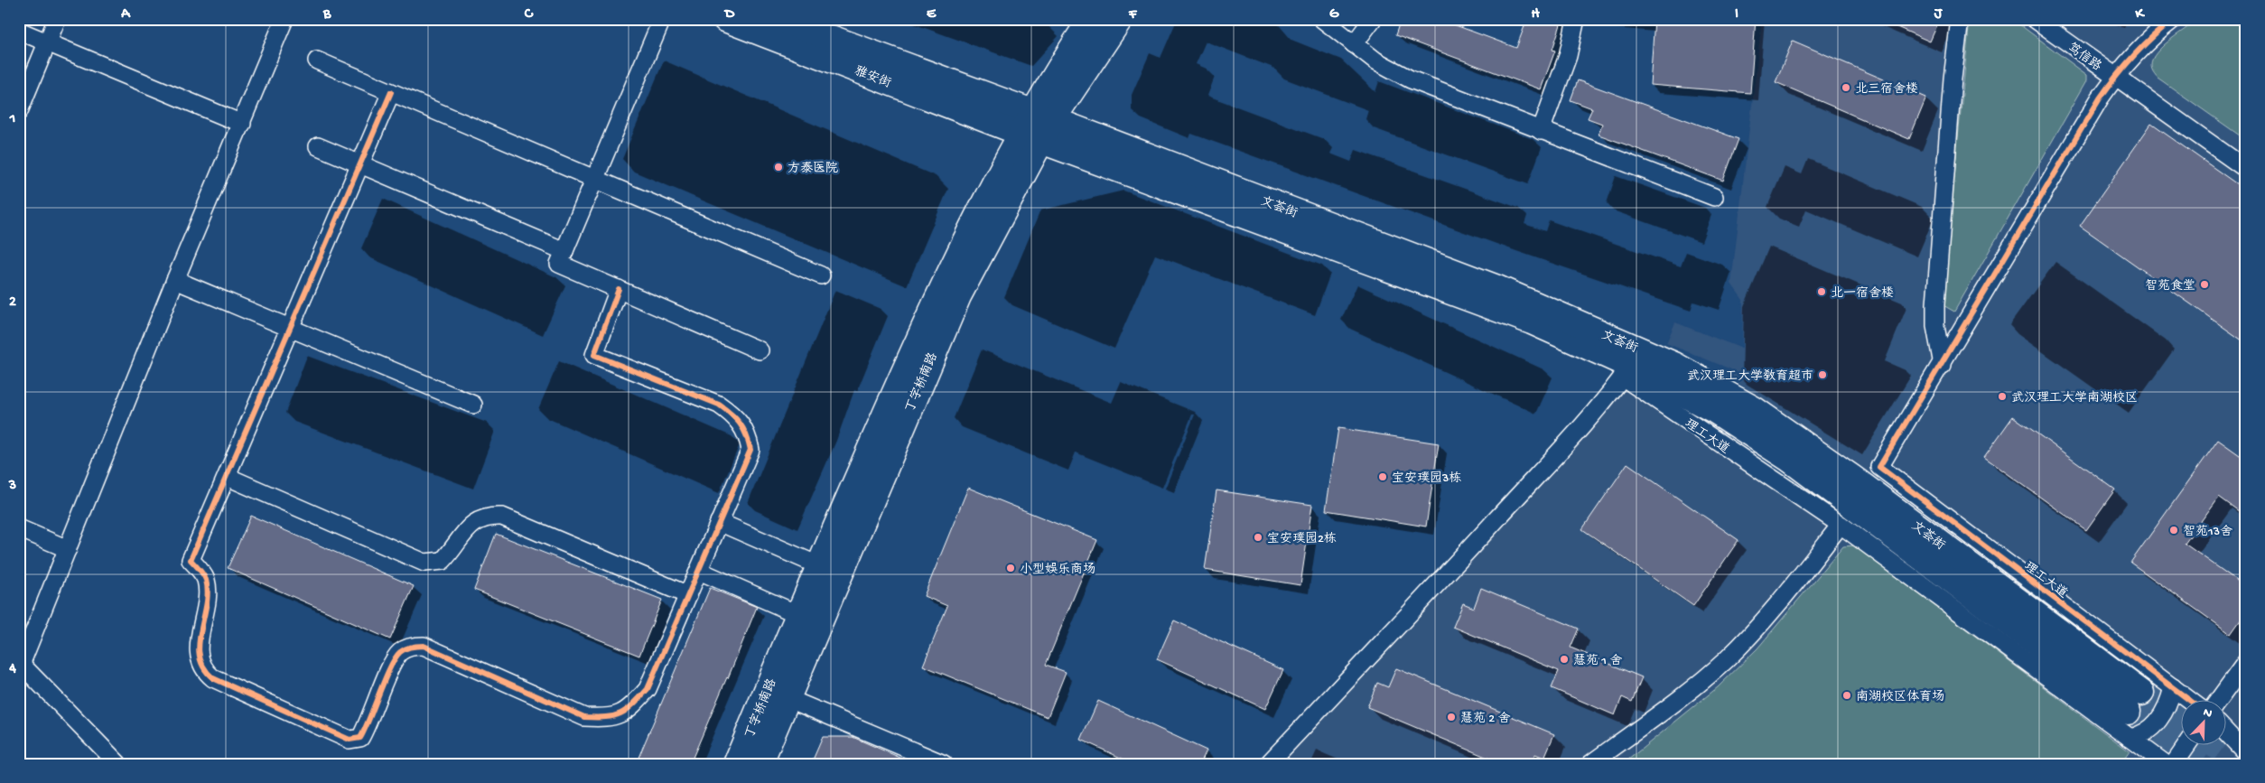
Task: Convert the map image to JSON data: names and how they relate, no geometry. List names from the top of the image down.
{
  "streets": {
    "main road": ["雅安街", "文荟街", "丁字桥南路"],
    "street": ["笃信路", "理工大道"]
  },
  "crossings": [
    ["雅安街", "文荟街"],
    ["雅安街", "丁字桥南路"],
    ["文荟街", "丁字桥南路"],
    ["文荟街", "理工大道"]
  ],
  "places": [
    "北三宿舍楼",
    "方泰医院",
    "智苑食堂",
    "北一宿舍楼",
    "武汉理工大学教育超市",
    "武汉理工大学南湖校区",
    "宝安璞园3栋",
    "智苑13舍",
    "宝安璞园2栋",
    "小型娱乐商场",
    "慧苑 1 舍",
    "南湖校区体育场",
    "慧苑 2 舍"
  ],
  "north": "top right",
  "grid": {
    "columns": [
      "A",
      "B",
      "C",
      "D",
      "E",
      "F",
      "G",
      "H",
      "I",
      "J",
      "K"
    ],
    "rows": [
      "1",
      "2",
      "3",
      "4"
    ]
  }
}
